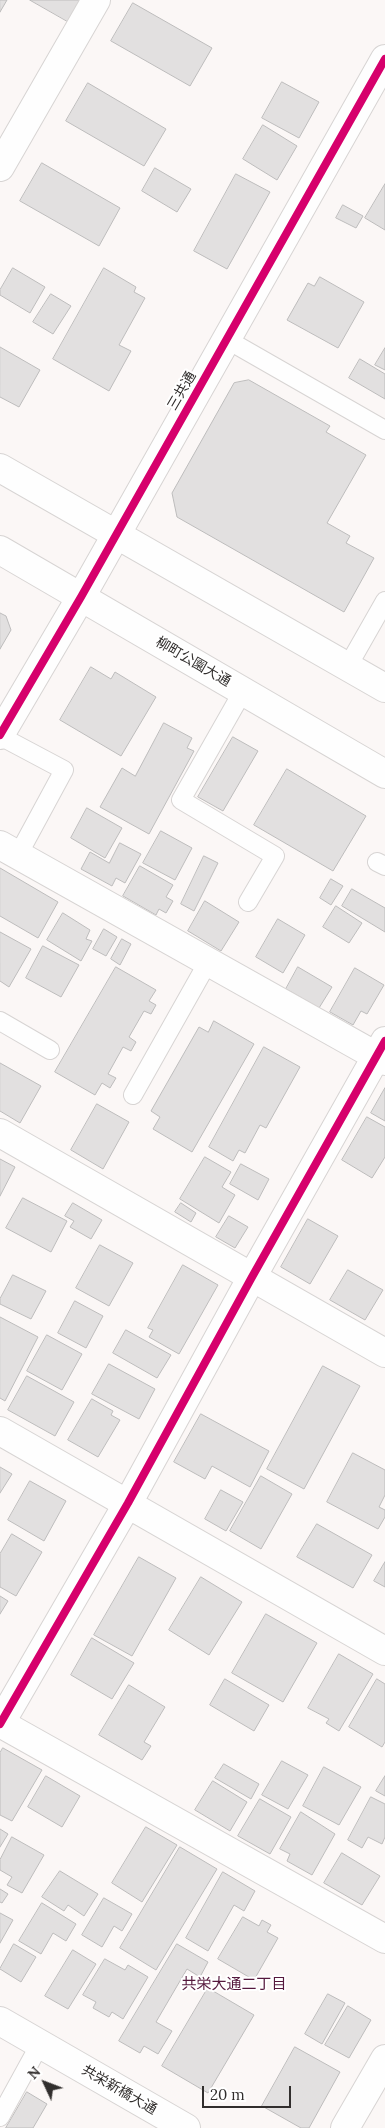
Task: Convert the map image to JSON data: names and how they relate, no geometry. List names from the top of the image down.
{
  "streets": {
    "street": ["三共通", "柳町公園大通", "共栄新橋大通"]
  },
  "crossings": [
    ["三共通", "柳町公園大通"]
  ],
  "districts": ["共栄大通二丁目"],
  "scale_bar": "20 m",
  "north": "top left"
}
